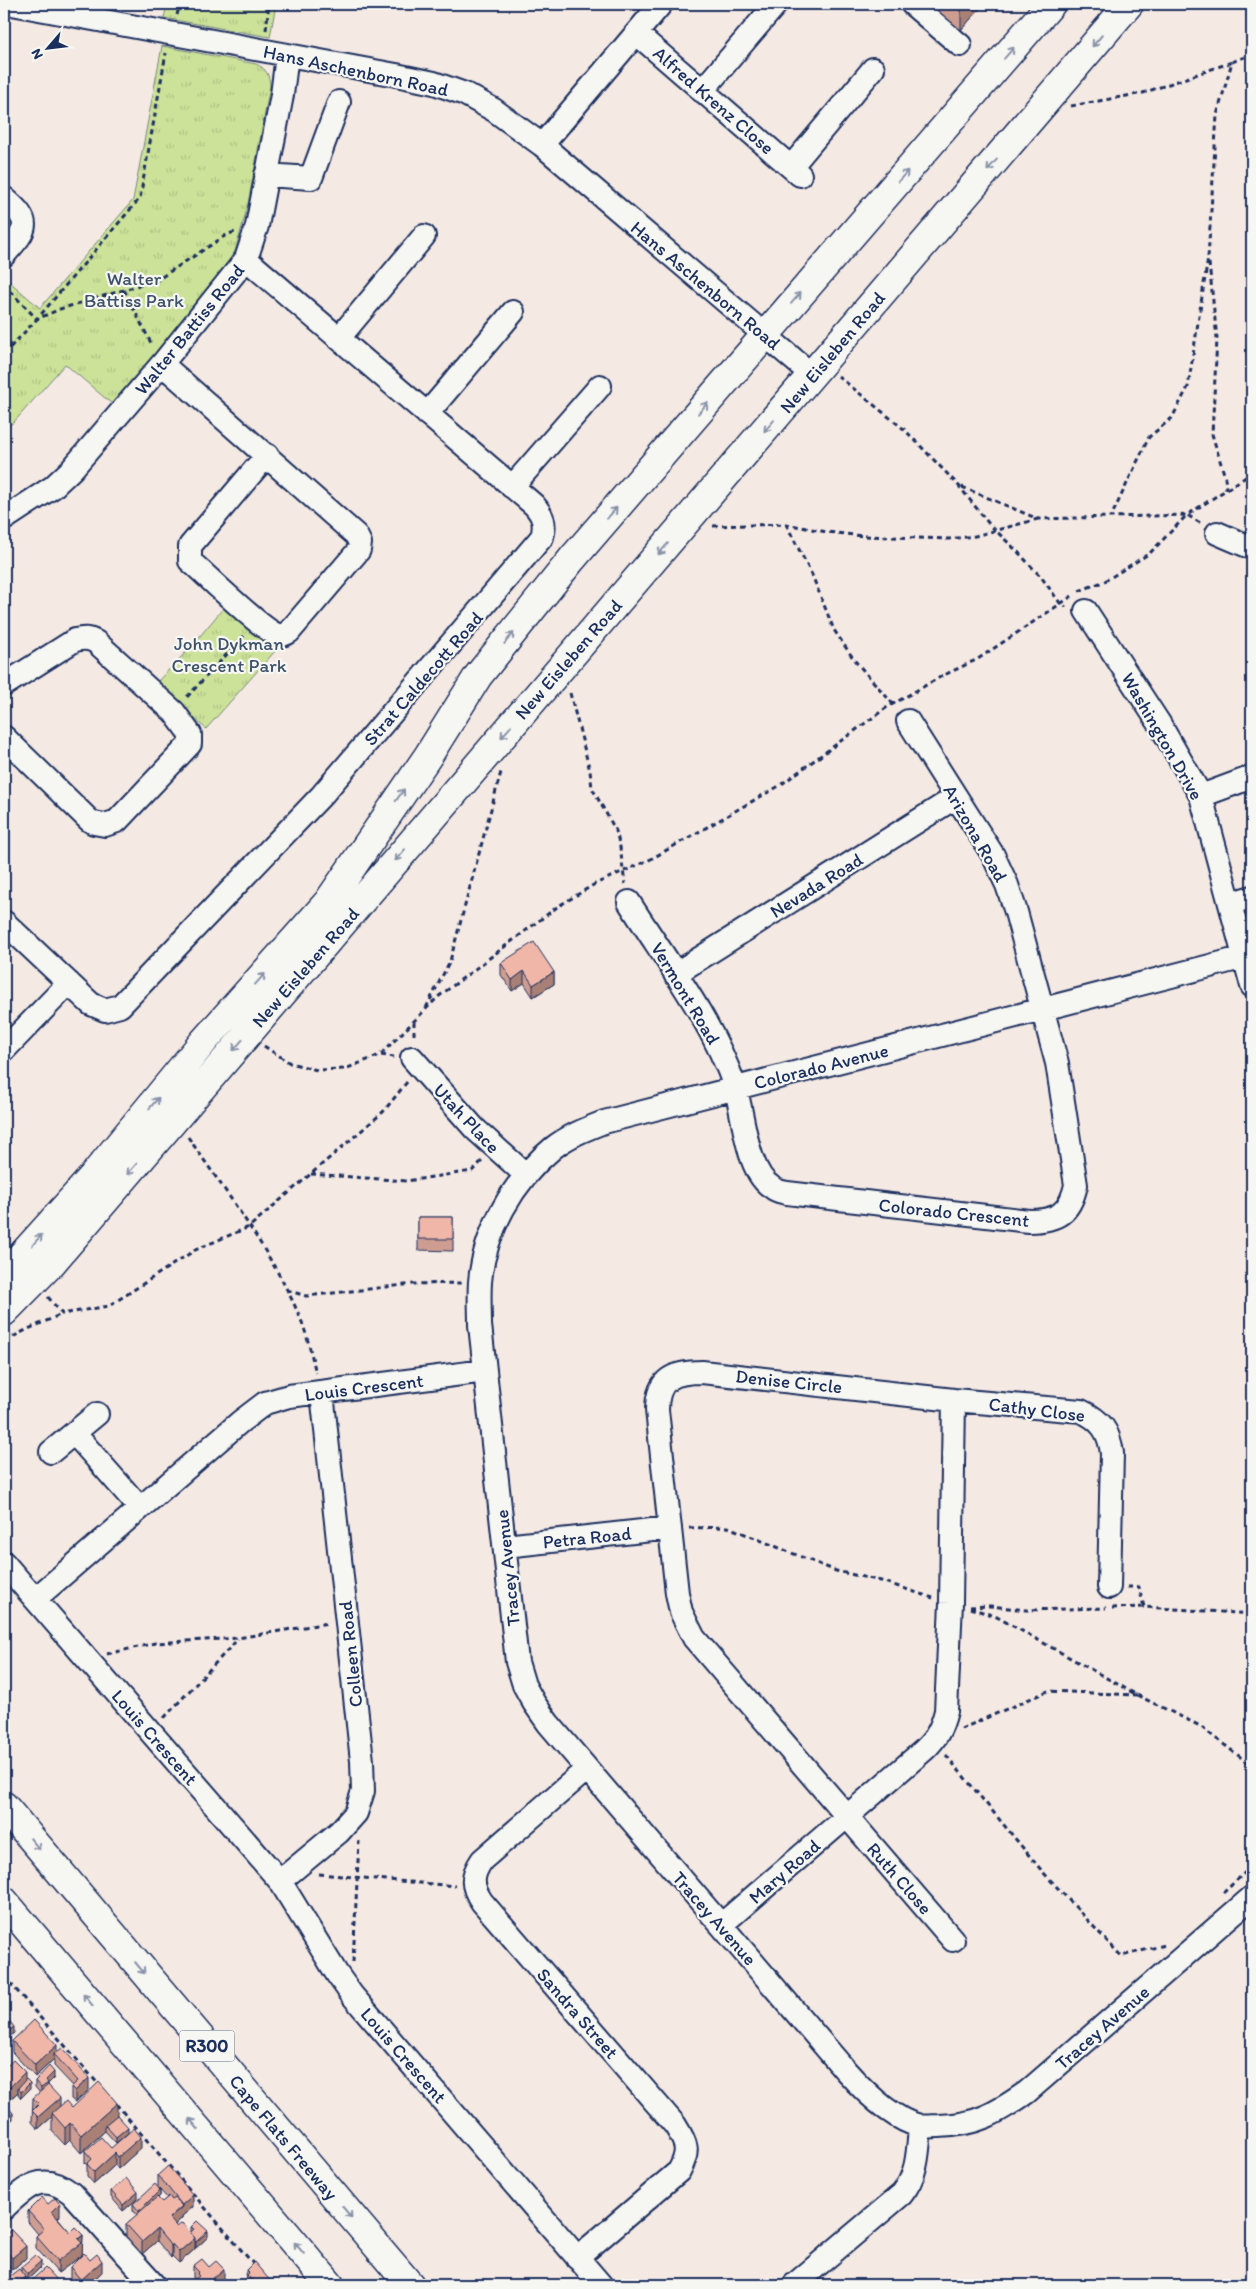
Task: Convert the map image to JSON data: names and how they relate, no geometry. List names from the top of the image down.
{
  "streets": {
    "main road": ["New Eisleben Road", "R300", "Cape Flats Freeway"],
    "street": [
      "Hans Aschenborn Road",
      "Alfred Krenz Close",
      "Walter Battiss Road",
      "Strat Caldecott Road",
      "Washington Drive",
      "Arizona Road",
      "Nevada Road",
      "Vermont Road",
      "Colorado Avenue",
      "Utah Place",
      "Colorado Crescent",
      "Denise Circle",
      "Louis Crescent",
      "Cathy Close",
      "Petra Road",
      "Tracey Avenue",
      "Colleen Road",
      "Mary Road",
      "Ruth Close",
      "Sandra Street"
    ]
  },
  "crossings": [
    ["Hans Aschenborn Road", "Walter Battiss Road"],
    ["Hans Aschenborn Road", "New Eisleben Road"],
    ["Walter Battiss Road", "Strat Caldecott Road"],
    ["Washington Drive", "Colorado Avenue"],
    ["Arizona Road", "Nevada Road"],
    ["Arizona Road", "Colorado Avenue"],
    ["Arizona Road", "Colorado Crescent"],
    ["Nevada Road", "Vermont Road"],
    ["Vermont Road", "Colorado Avenue"],
    ["Vermont Road", "Colorado Crescent"],
    ["Colorado Avenue", "Utah Place"],
    ["Colorado Avenue", "Colorado Crescent"],
    ["Colorado Avenue", "Tracey Avenue"],
    ["Denise Circle", "Cathy Close"],
    ["Denise Circle", "Petra Road"],
    ["Denise Circle", "Mary Road"],
    ["Denise Circle", "Ruth Close"],
    ["Louis Crescent", "Tracey Avenue"],
    ["Louis Crescent", "Colleen Road"],
    ["Louis Crescent", "Sandra Street"],
    ["Petra Road", "Tracey Avenue"],
    ["Tracey Avenue", "Mary Road"],
    ["Tracey Avenue", "Sandra Street"],
    ["Mary Road", "Ruth Close"]
  ],
  "parks": ["Walter Battiss Park", "John Dykman Crescent Park"],
  "north": "bottom left"
}
